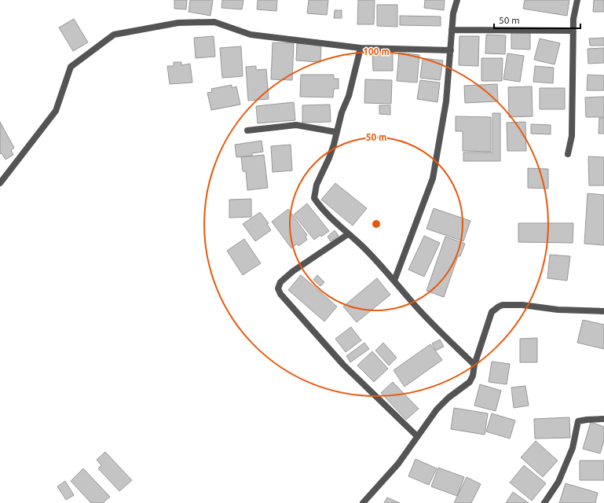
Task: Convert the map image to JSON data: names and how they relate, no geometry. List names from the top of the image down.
{
  "scale_bar": "50 m",
  "rings": ["100 m", "50 m"]
}
